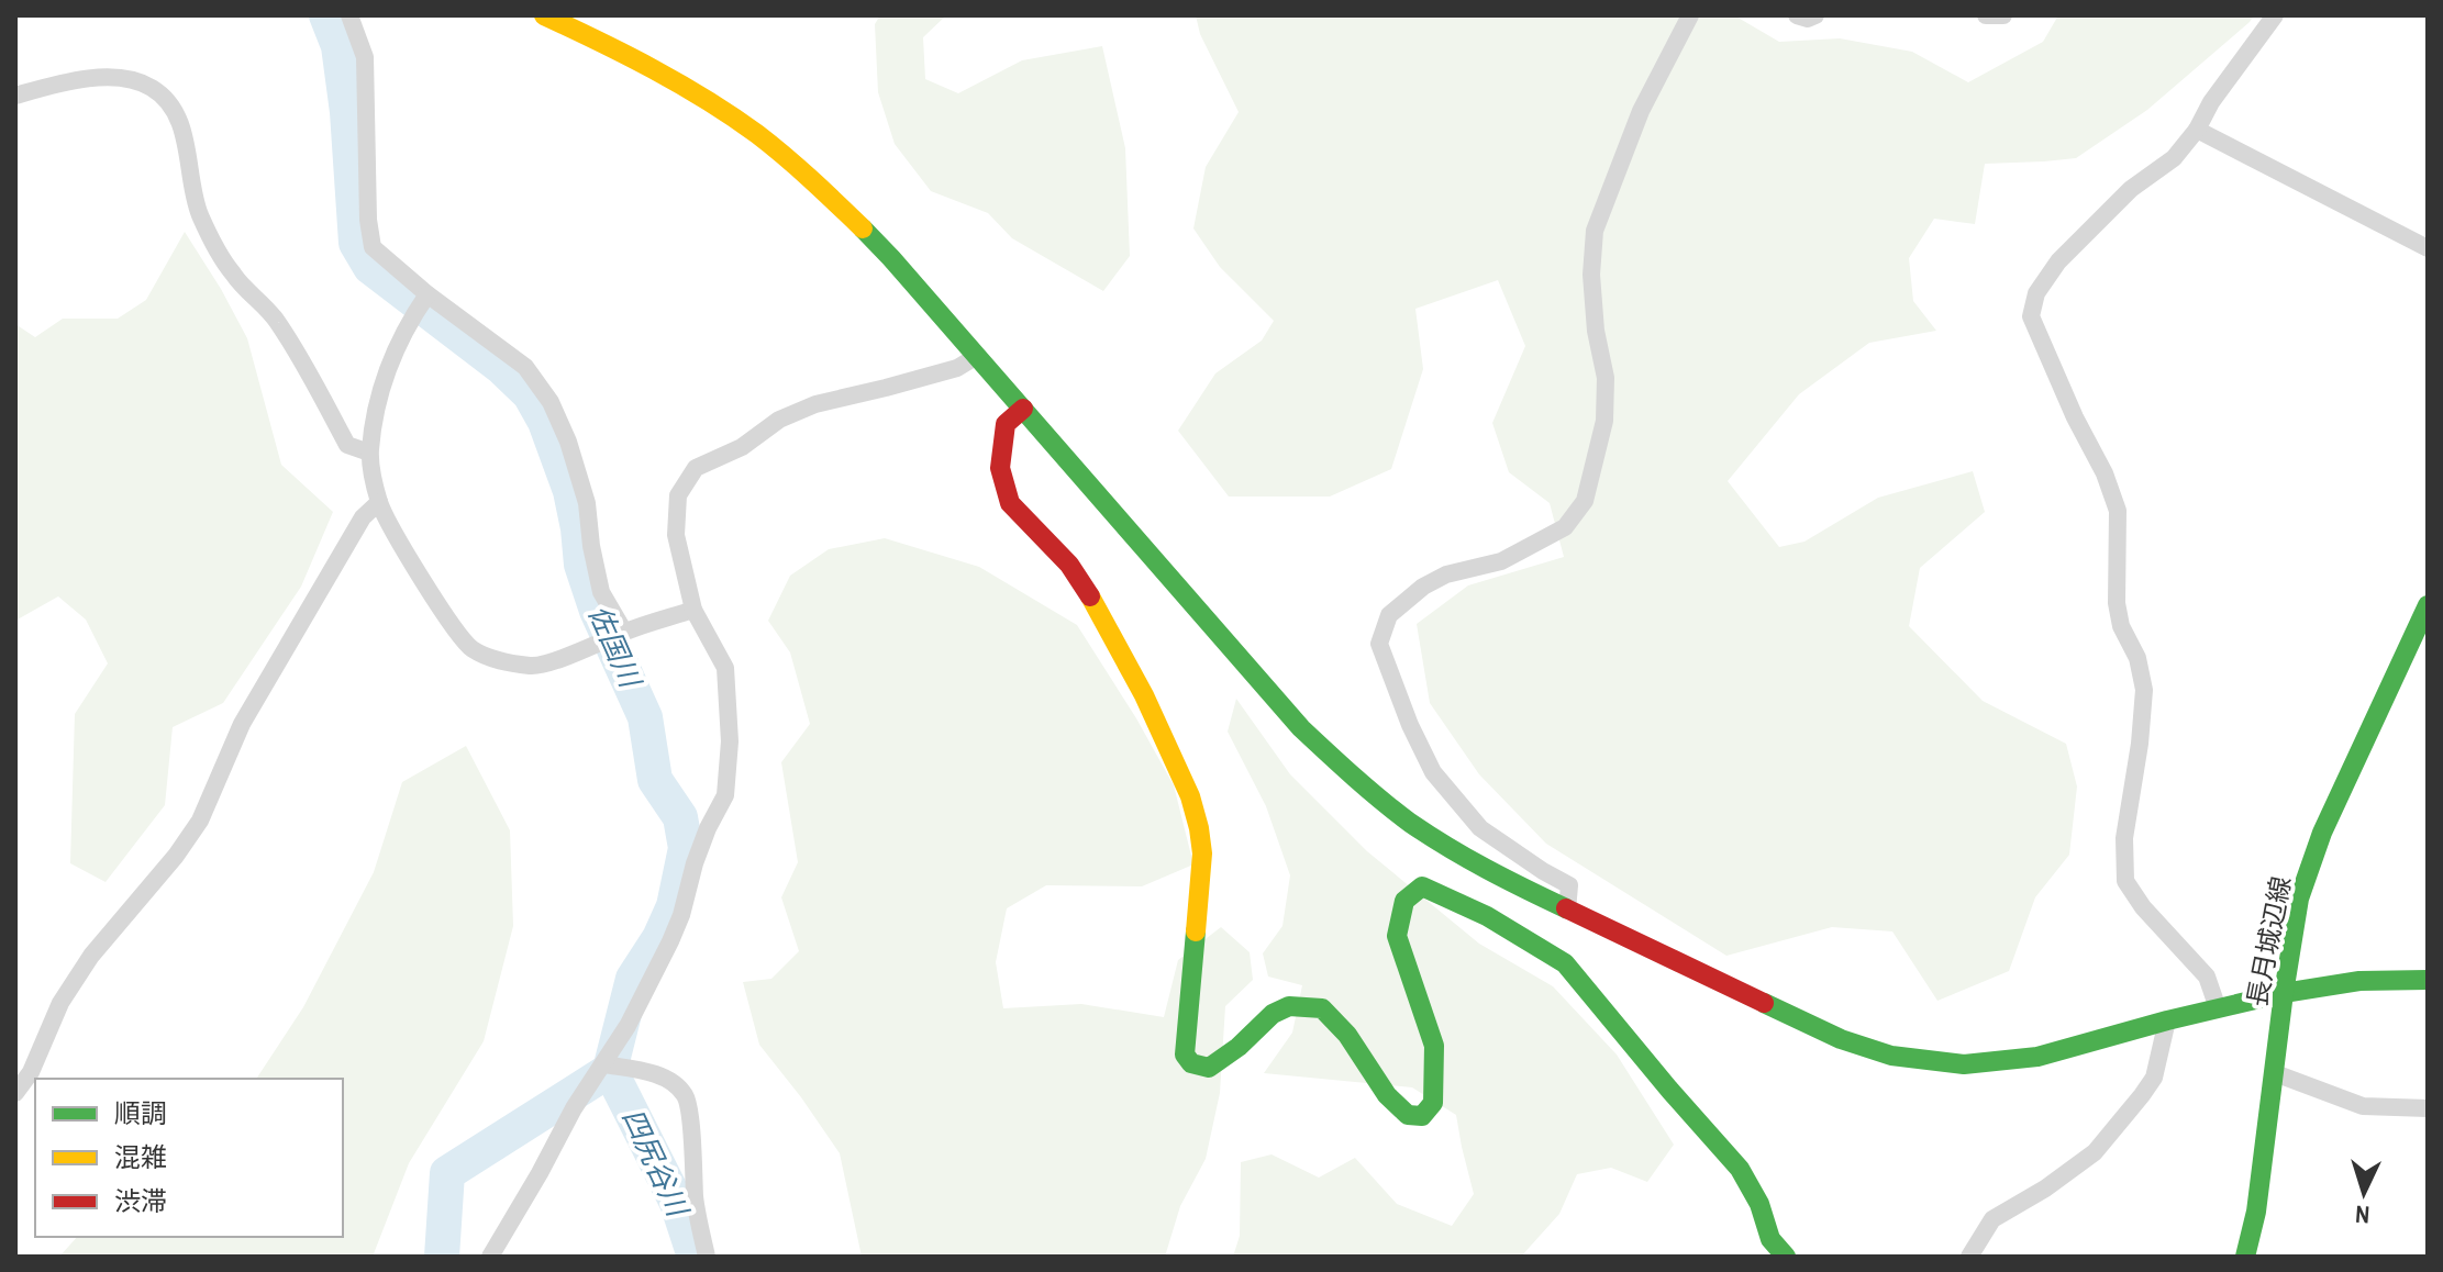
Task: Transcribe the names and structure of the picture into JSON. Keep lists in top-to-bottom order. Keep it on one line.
{"streets":{"street":["長月城辺線"]},"water":["佐国川","四尻谷川"],"legend":["順調","混雑","渋滞"],"north":"bottom"}
